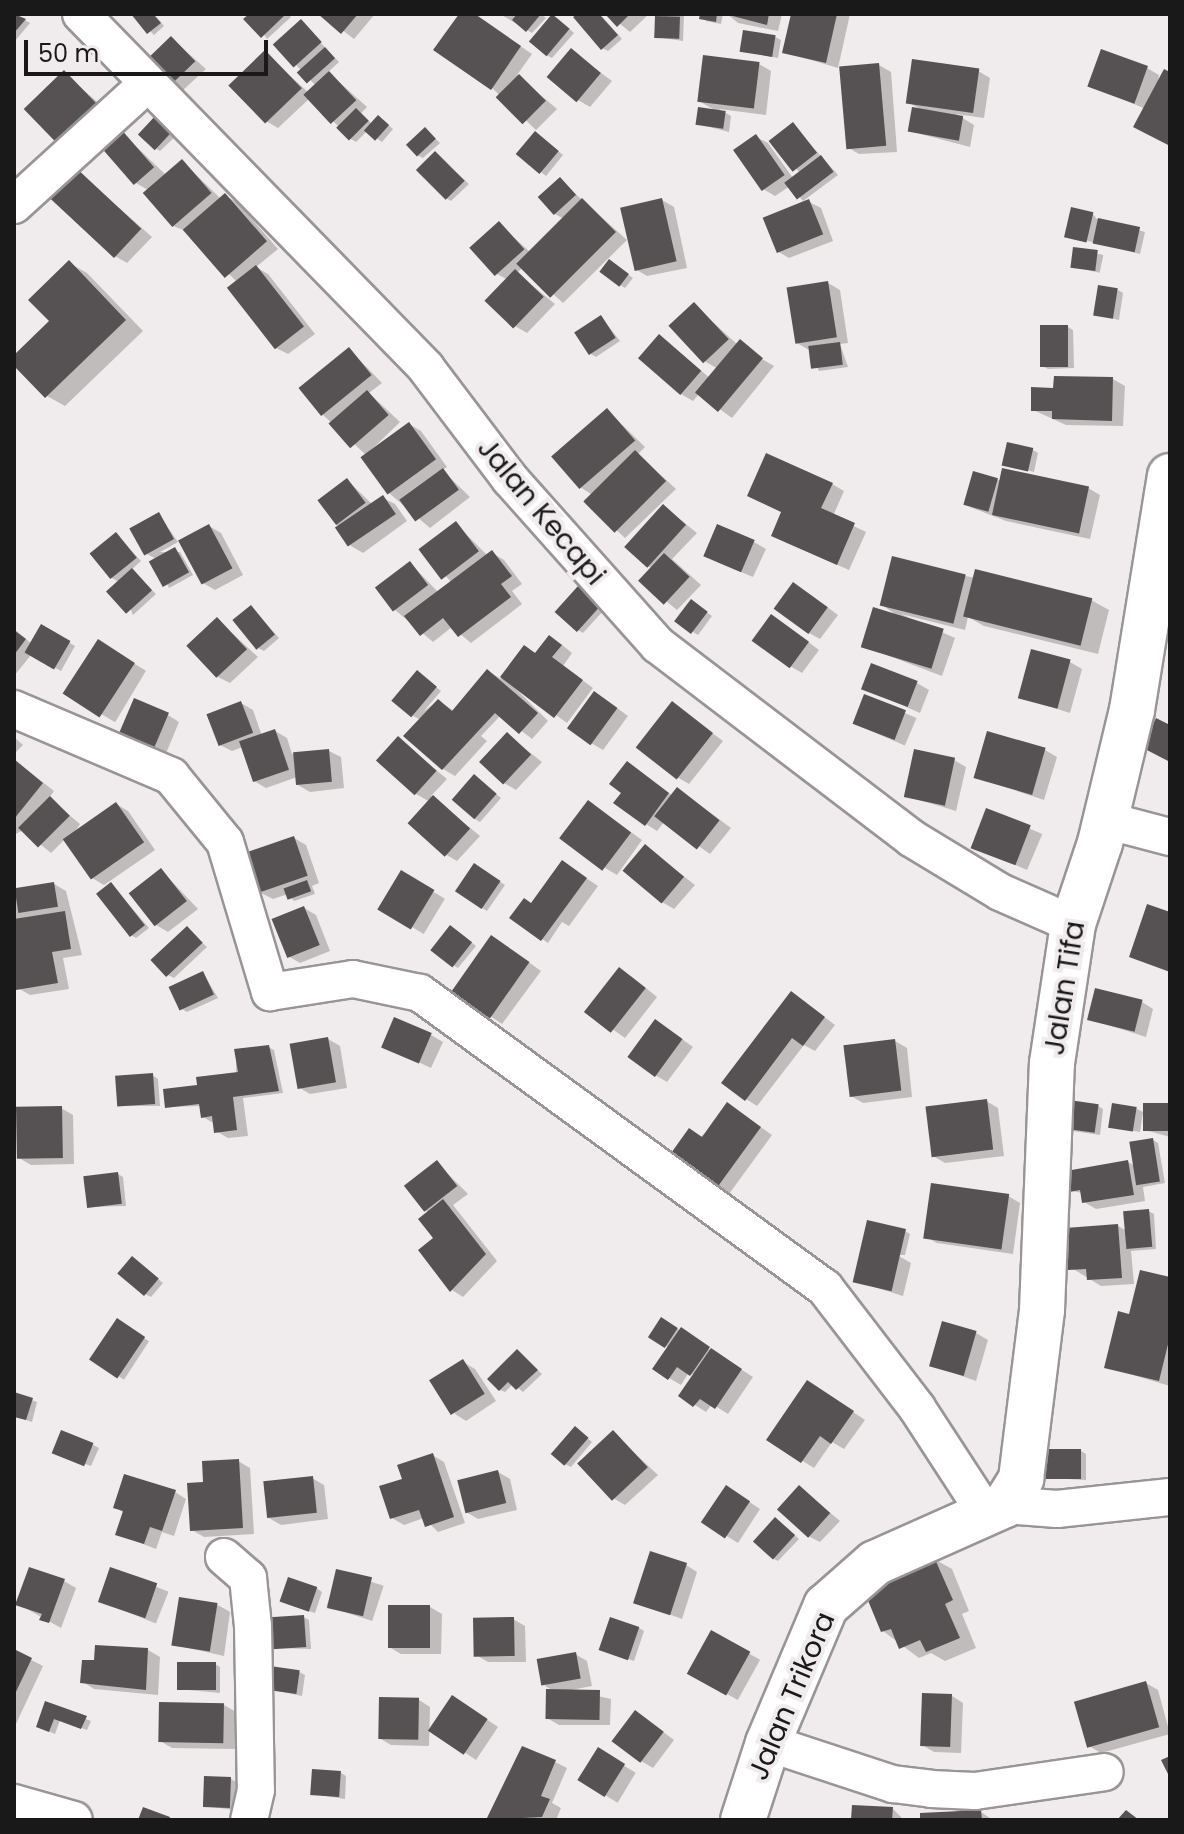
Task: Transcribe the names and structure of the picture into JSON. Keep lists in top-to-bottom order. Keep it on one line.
{"streets":{"street":["Jalan Kecapi","Jalan Tifa","Jalan Trikora"]},"crossings":[["Jalan Kecapi","Jalan Tifa"],["Jalan Tifa","Jalan Trikora"]],"scale_bar":"50 m"}
